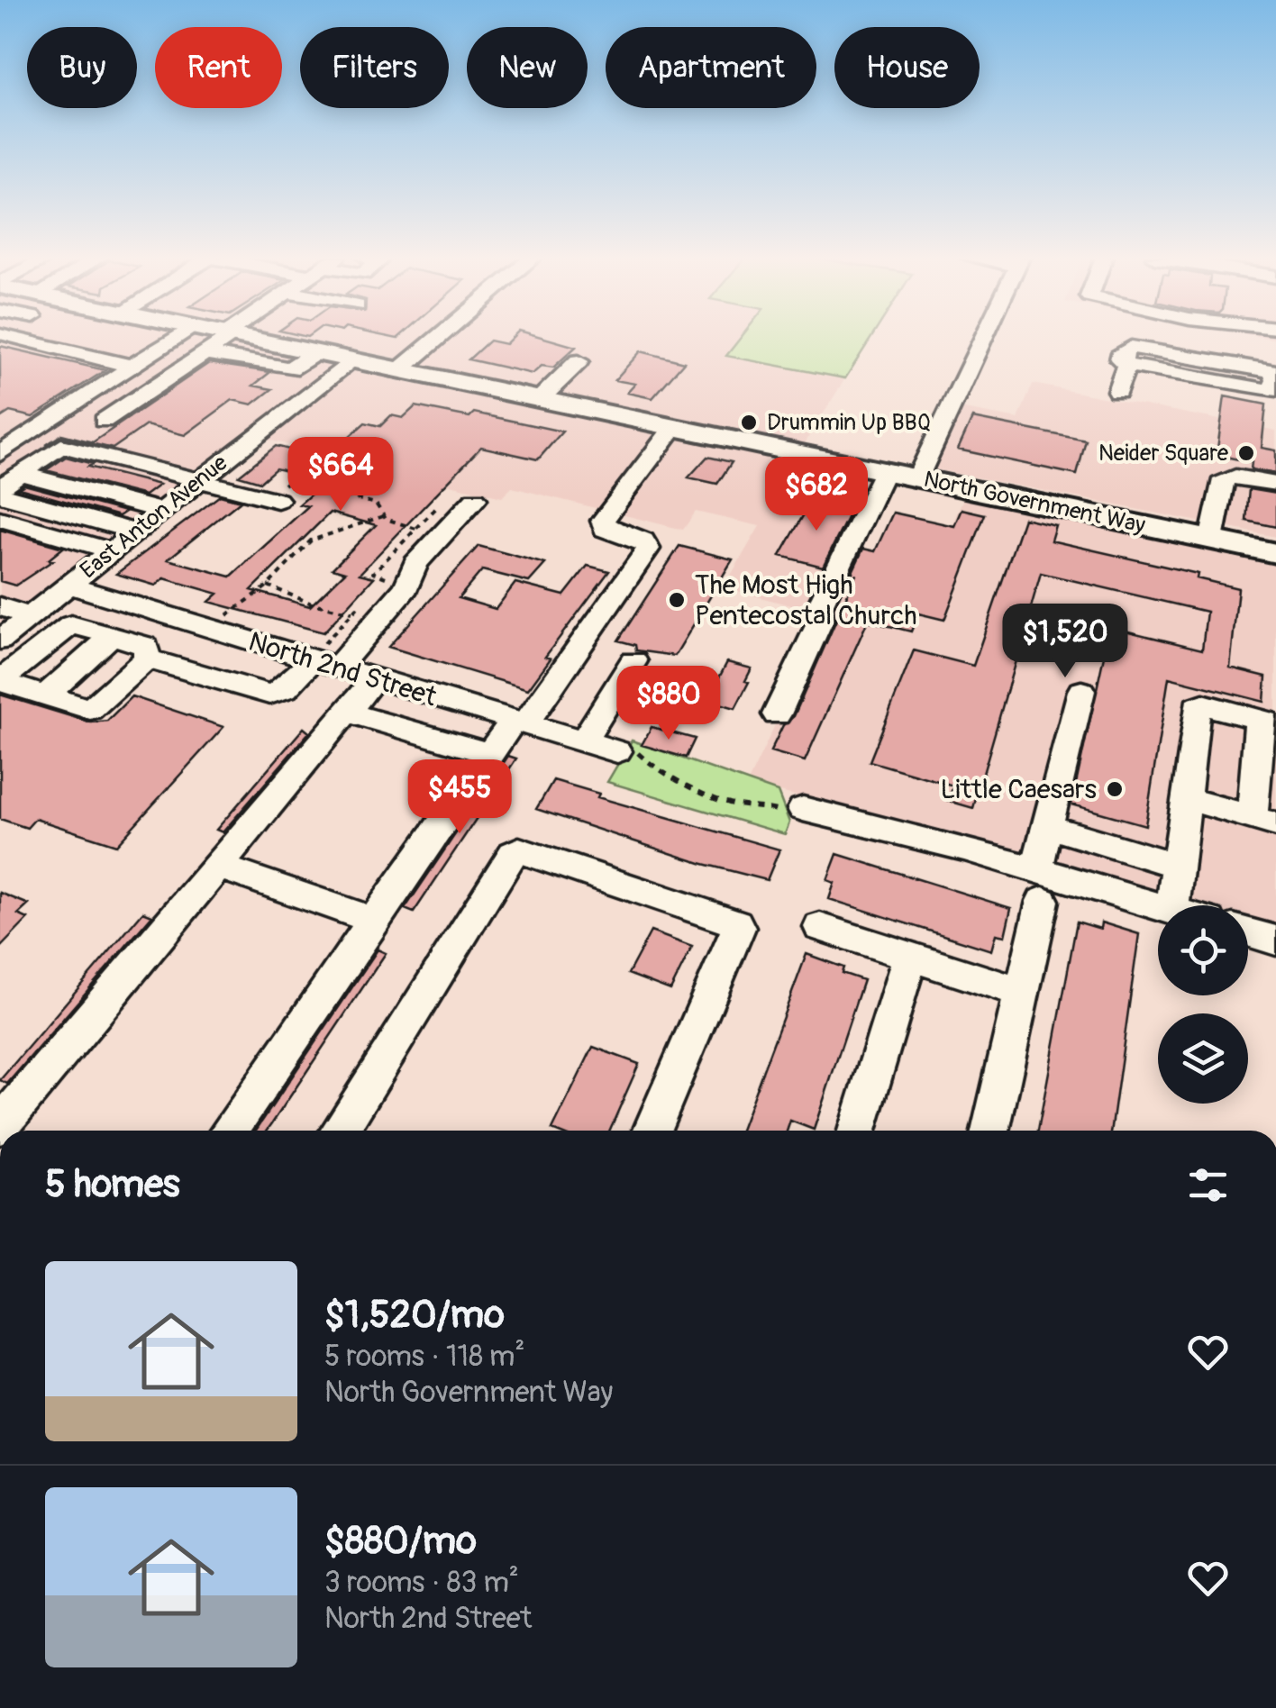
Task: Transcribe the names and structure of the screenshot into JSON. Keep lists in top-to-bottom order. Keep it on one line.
{"streets":{"main road":["North Government Way"],"street":["East Anton Avenue","North 2nd Street"]},"crossings":[["North Government Way","East Anton Avenue"],["East Anton Avenue","North 2nd Street"]],"places":["Drummin Up BBQ","Neider Square","The Most High Pentecostal Church","Little Caesars"],"page":{"chip":["Buy","Rent","Filters","New","Apartment","House"],"price":["$664","$682","$1,520","$880","$455"],"heading":"5 homes","list":[{"name":"$1,520/mo","note":"5 rooms · 118 m² · North Government Way"},{"name":"$880/mo","note":"3 rooms · 83 m² · North 2nd Street"}]}}
